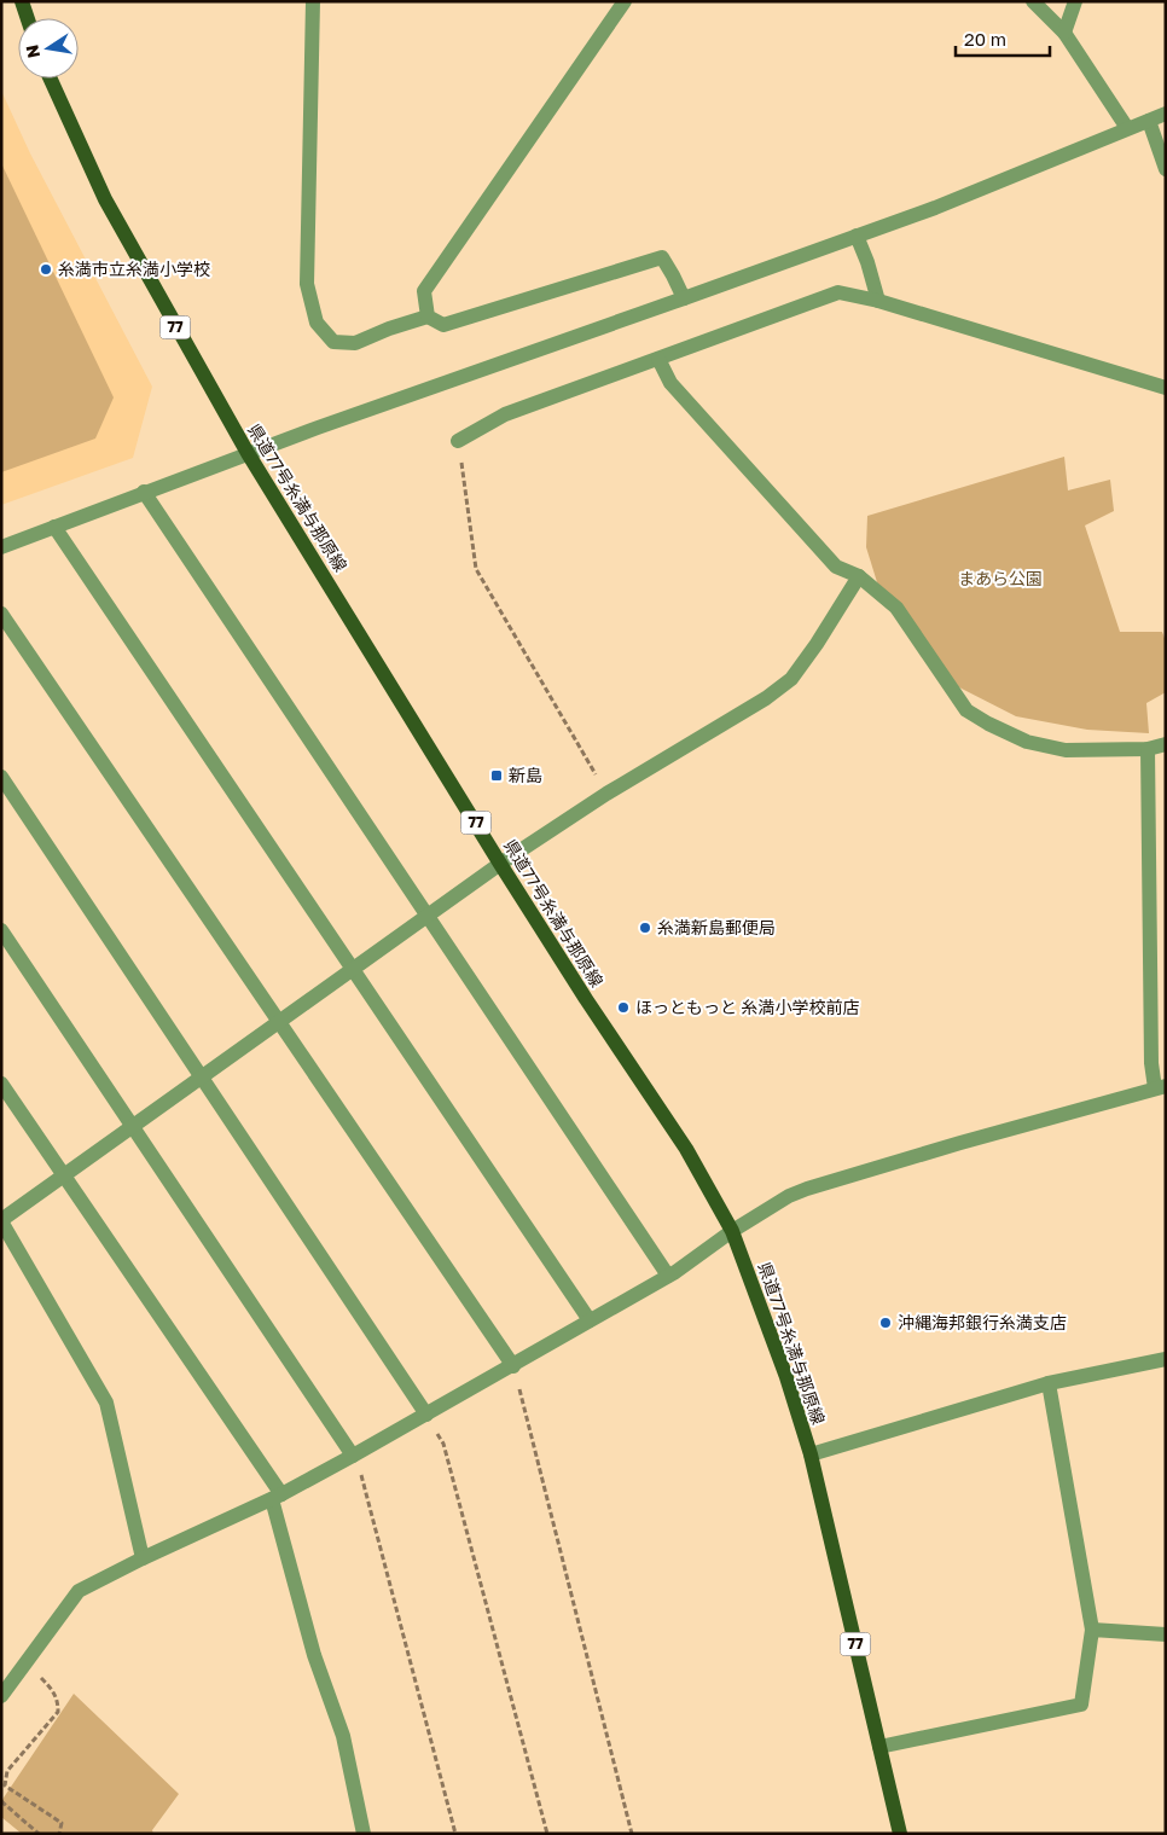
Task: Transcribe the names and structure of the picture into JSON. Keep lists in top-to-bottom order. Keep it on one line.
{"streets":{"main road":["77","県道77号糸満与那原線"]},"parks":["まあら公園"],"places":{"other":["糸満市立糸満小学校","糸満新島郵便局","ほっともっと 糸満小学校前店","沖縄海邦銀行糸満支店"],"transit":["新島"]},"scale_bar":"20 m","north":"left"}
